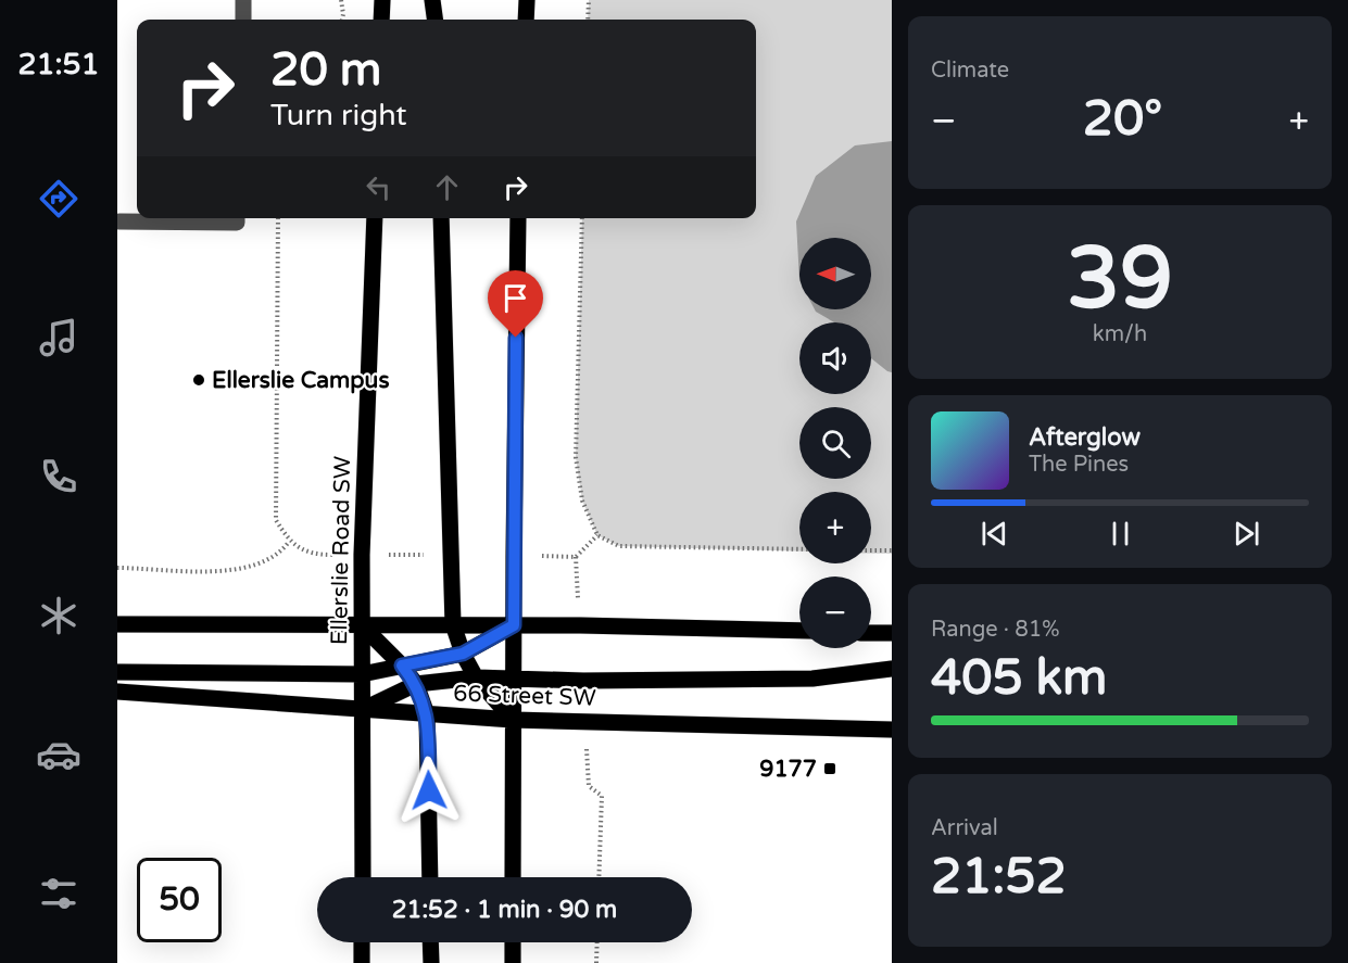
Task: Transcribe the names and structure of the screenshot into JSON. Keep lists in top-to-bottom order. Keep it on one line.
{"streets":{"main road":["Ellerslie Road SW","66 Street SW"]},"crossings":[["Ellerslie Road SW","66 Street SW"]],"places":{"other":["Ellerslie Campus"],"transit":["9177"]},"north":"left","page":{"tabs":"21:51","tile":["Climate",["39","km/h"],["Range · 81%","405 km"],["Arrival","21:52"]],"turn":["20 m","Turn right"],"heat":["−","20°","+"],"map_buttons":["+","−"],"song":["Afterglow","The Pines"],"limit":"50","trip":"21:52 · 1 min · 90 m"}}
